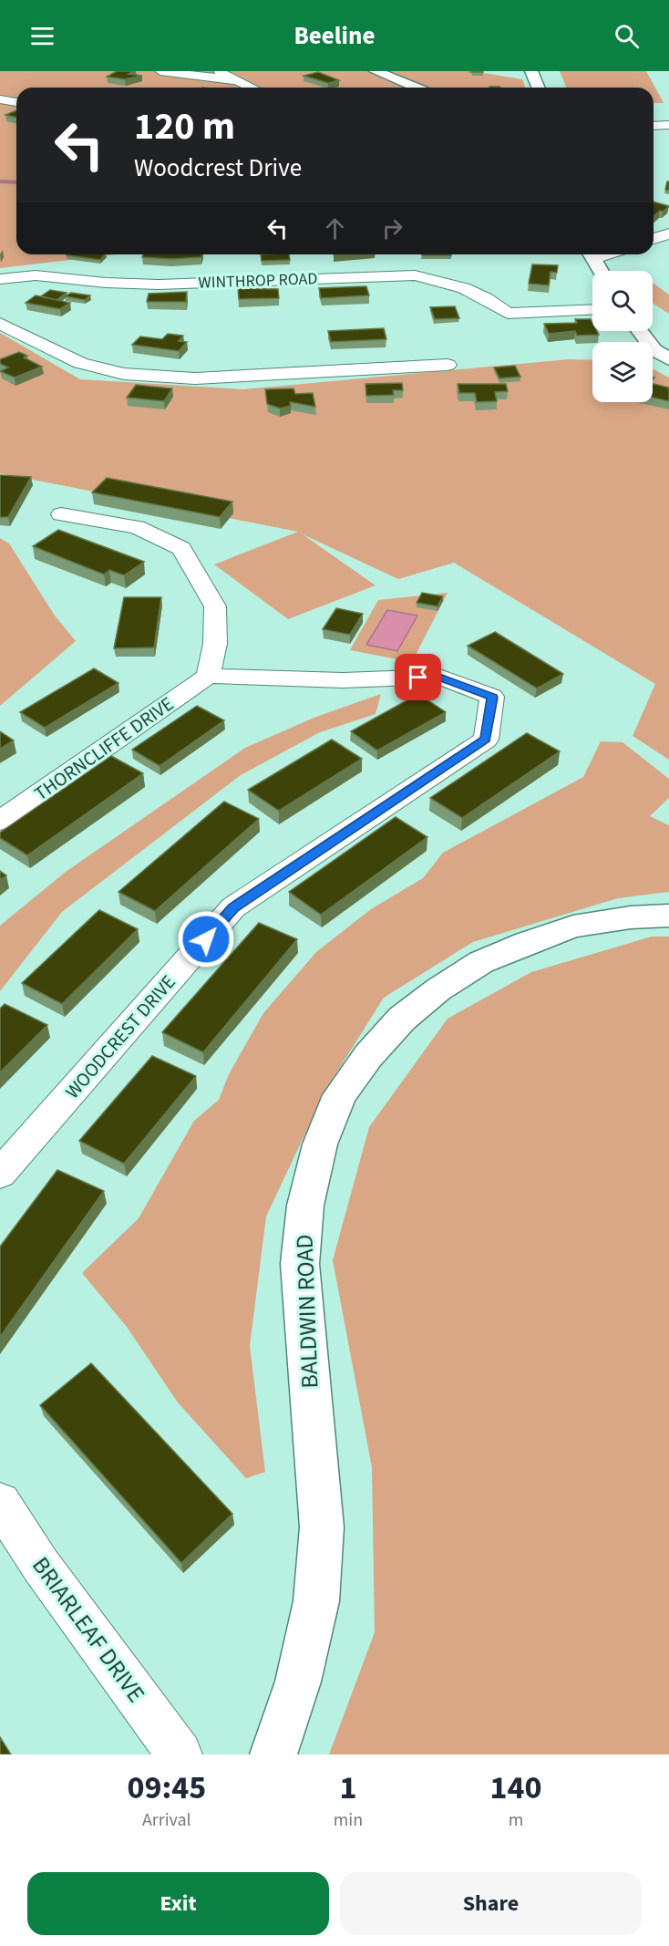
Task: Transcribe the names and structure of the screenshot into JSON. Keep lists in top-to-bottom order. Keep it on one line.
{"streets":{"street":["WINTHROP ROAD","THORNCLIFFE DRIVE","WOODCREST DRIVE","BALDWIN ROAD","BRIARLEAF DRIVE"]},"crossings":[["THORNCLIFFE DRIVE","WOODCREST DRIVE"]],"page":{"header":"Beeline","turn":["120 m","Woodcrest Drive"],"eta":["09:45","Arrival","1","min","140","m"],"buttons":["Exit","Share"]}}
